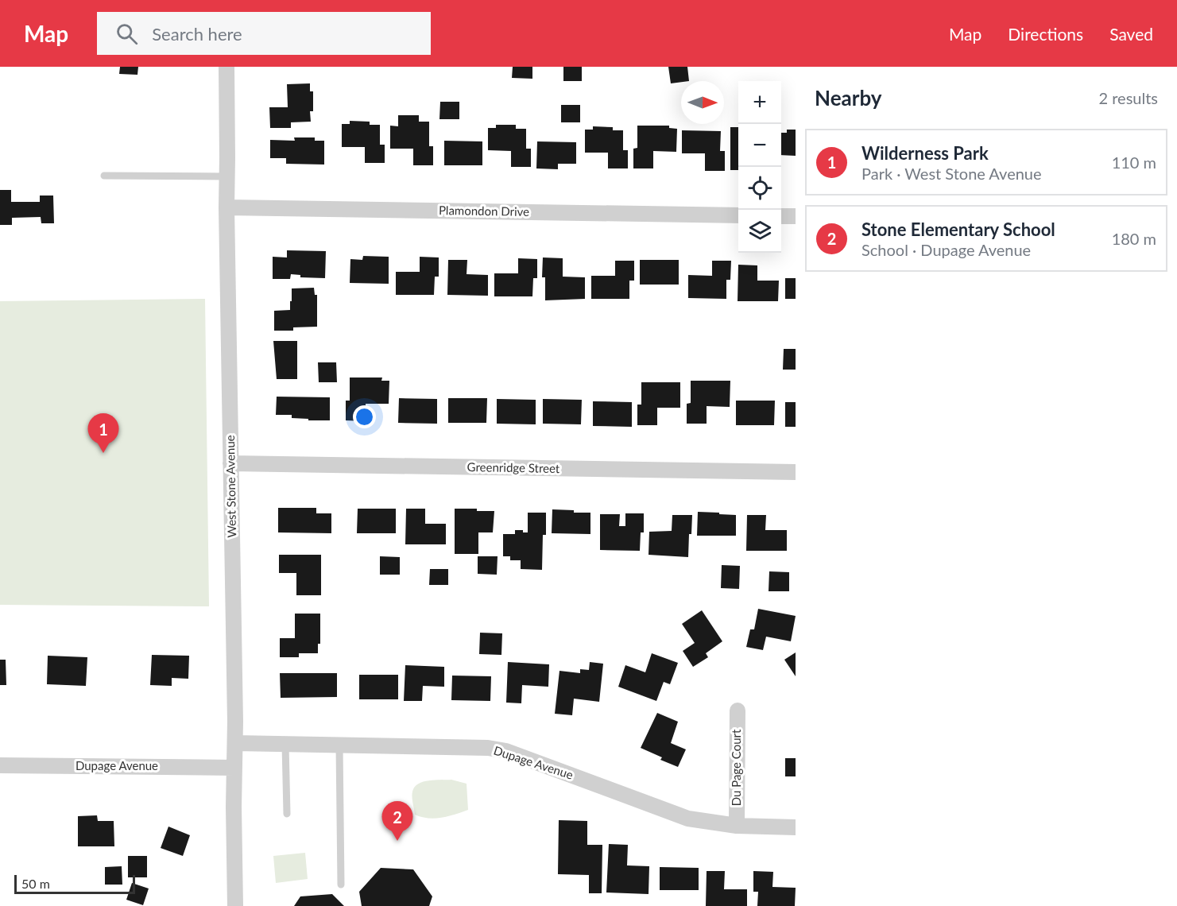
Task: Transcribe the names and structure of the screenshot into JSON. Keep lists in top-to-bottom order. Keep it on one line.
{"streets":{"street":["Plamondon Drive","Greenridge Street","West Stone Avenue","Dupage Avenue","Du Page Court"]},"crossings":[["Plamondon Drive","West Stone Avenue"],["Greenridge Street","West Stone Avenue"],["West Stone Avenue","Dupage Avenue"],["Dupage Avenue","Du Page Court"]],"scale_bar":"50 m","north":"right","page":{"header":"Map","search":"Search here","nav":["Map","Directions","Saved"],"heading":["Nearby","2 results"],"map_buttons":["+","−"],"list":[{"mark":"1","name":"Wilderness Park","note":"Park · West Stone Avenue","value":"110 m"},{"mark":"2","name":"Stone Elementary School","note":"School · Dupage Avenue","value":"180 m"}],"pins":["1","2"],"scale":"50 m"}}
